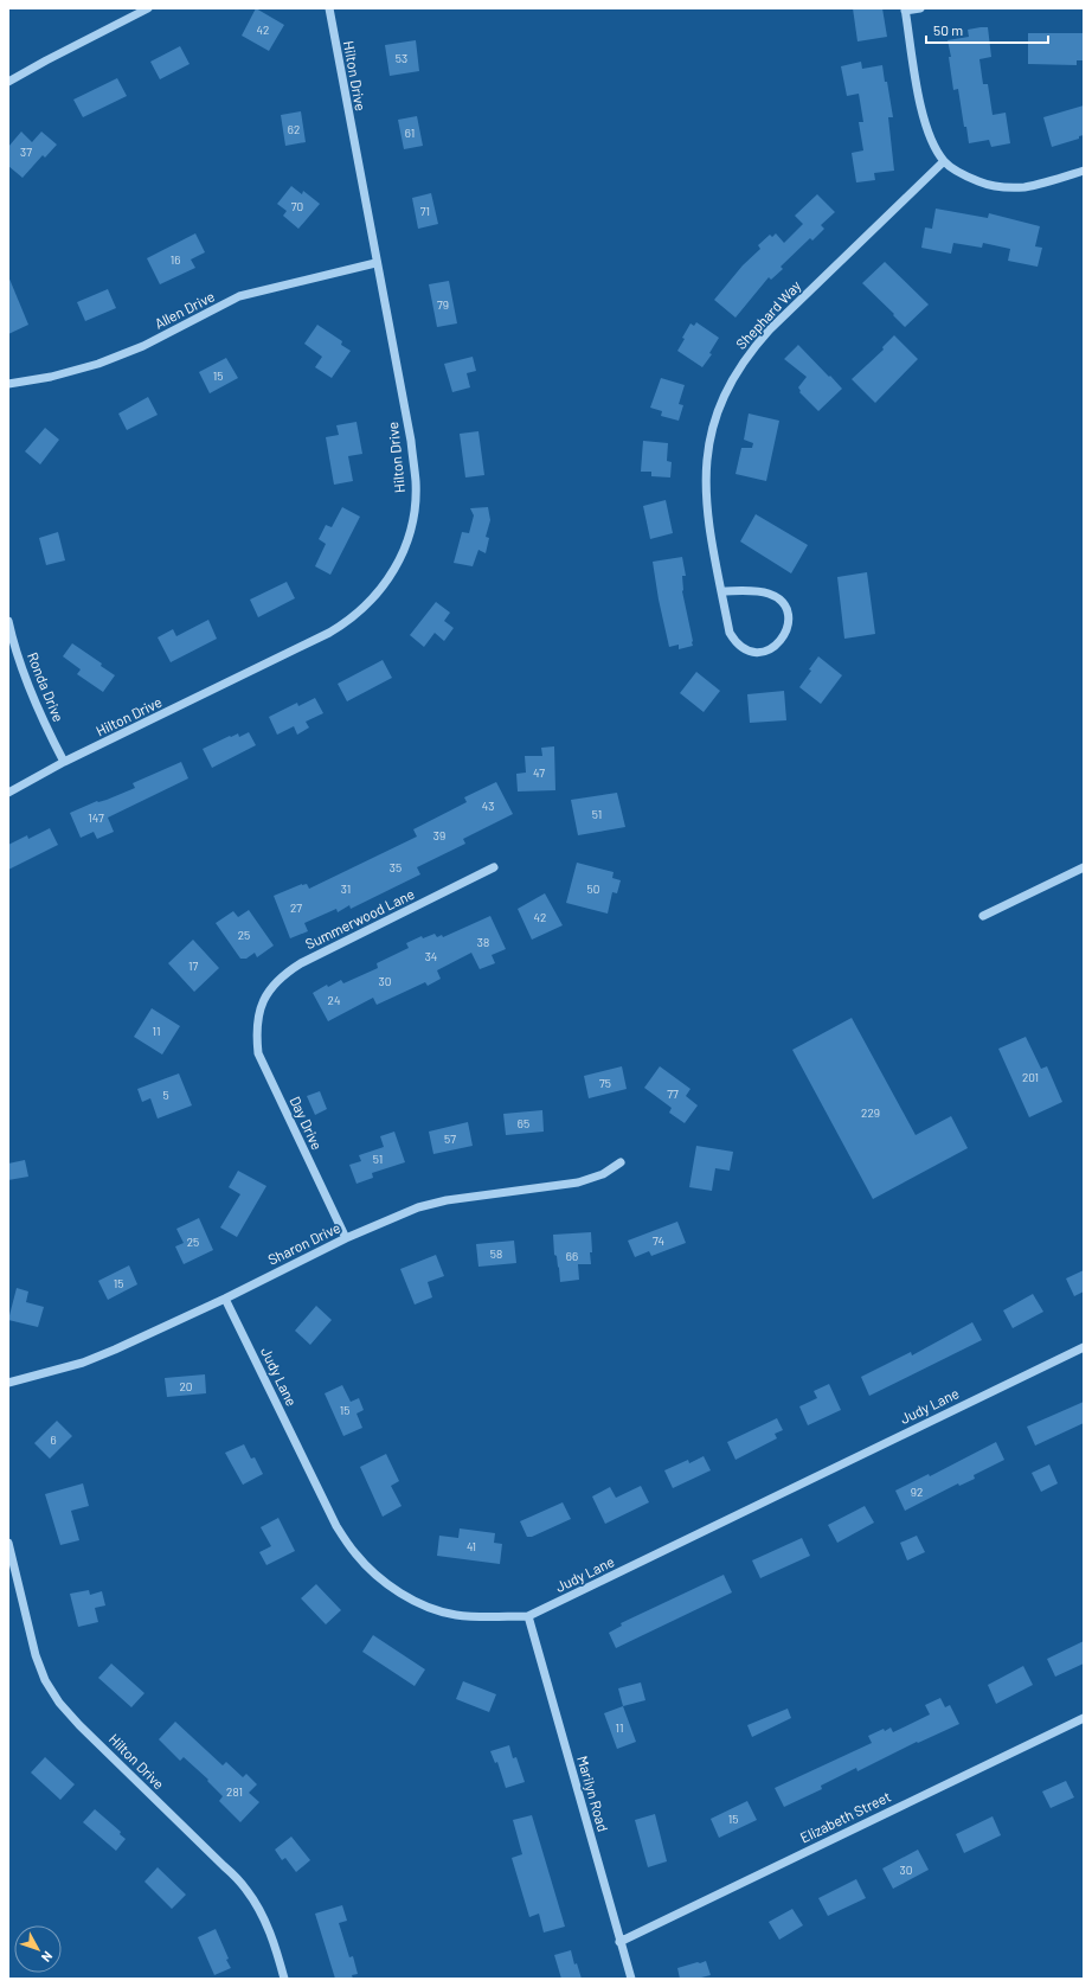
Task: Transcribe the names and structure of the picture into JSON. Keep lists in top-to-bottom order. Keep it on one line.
{"streets":{"street":["Hilton Drive","Allen Drive","Shephard Way","Ronda Drive","Summerwood Lane","Day Drive","Sharon Drive","Judy Lane","Marilyn Road","Elizabeth Street"]},"crossings":[["Hilton Drive","Allen Drive"],["Hilton Drive","Ronda Drive"],["Summerwood Lane","Day Drive"],["Day Drive","Sharon Drive"],["Sharon Drive","Judy Lane"],["Judy Lane","Marilyn Road"],["Marilyn Road","Elizabeth Street"]],"house_numbers":["42","53","62","61","37","70","71","16","79","15","47","43","51","147","39","35","31","50","27","42","25","38","34","17","30","24","11","201","75","77","5","229","65","57","51","74","25","58","66","15","20","15","6","92","41","11","281","15","30"],"scale_bar":"50 m","north":"bottom right"}
